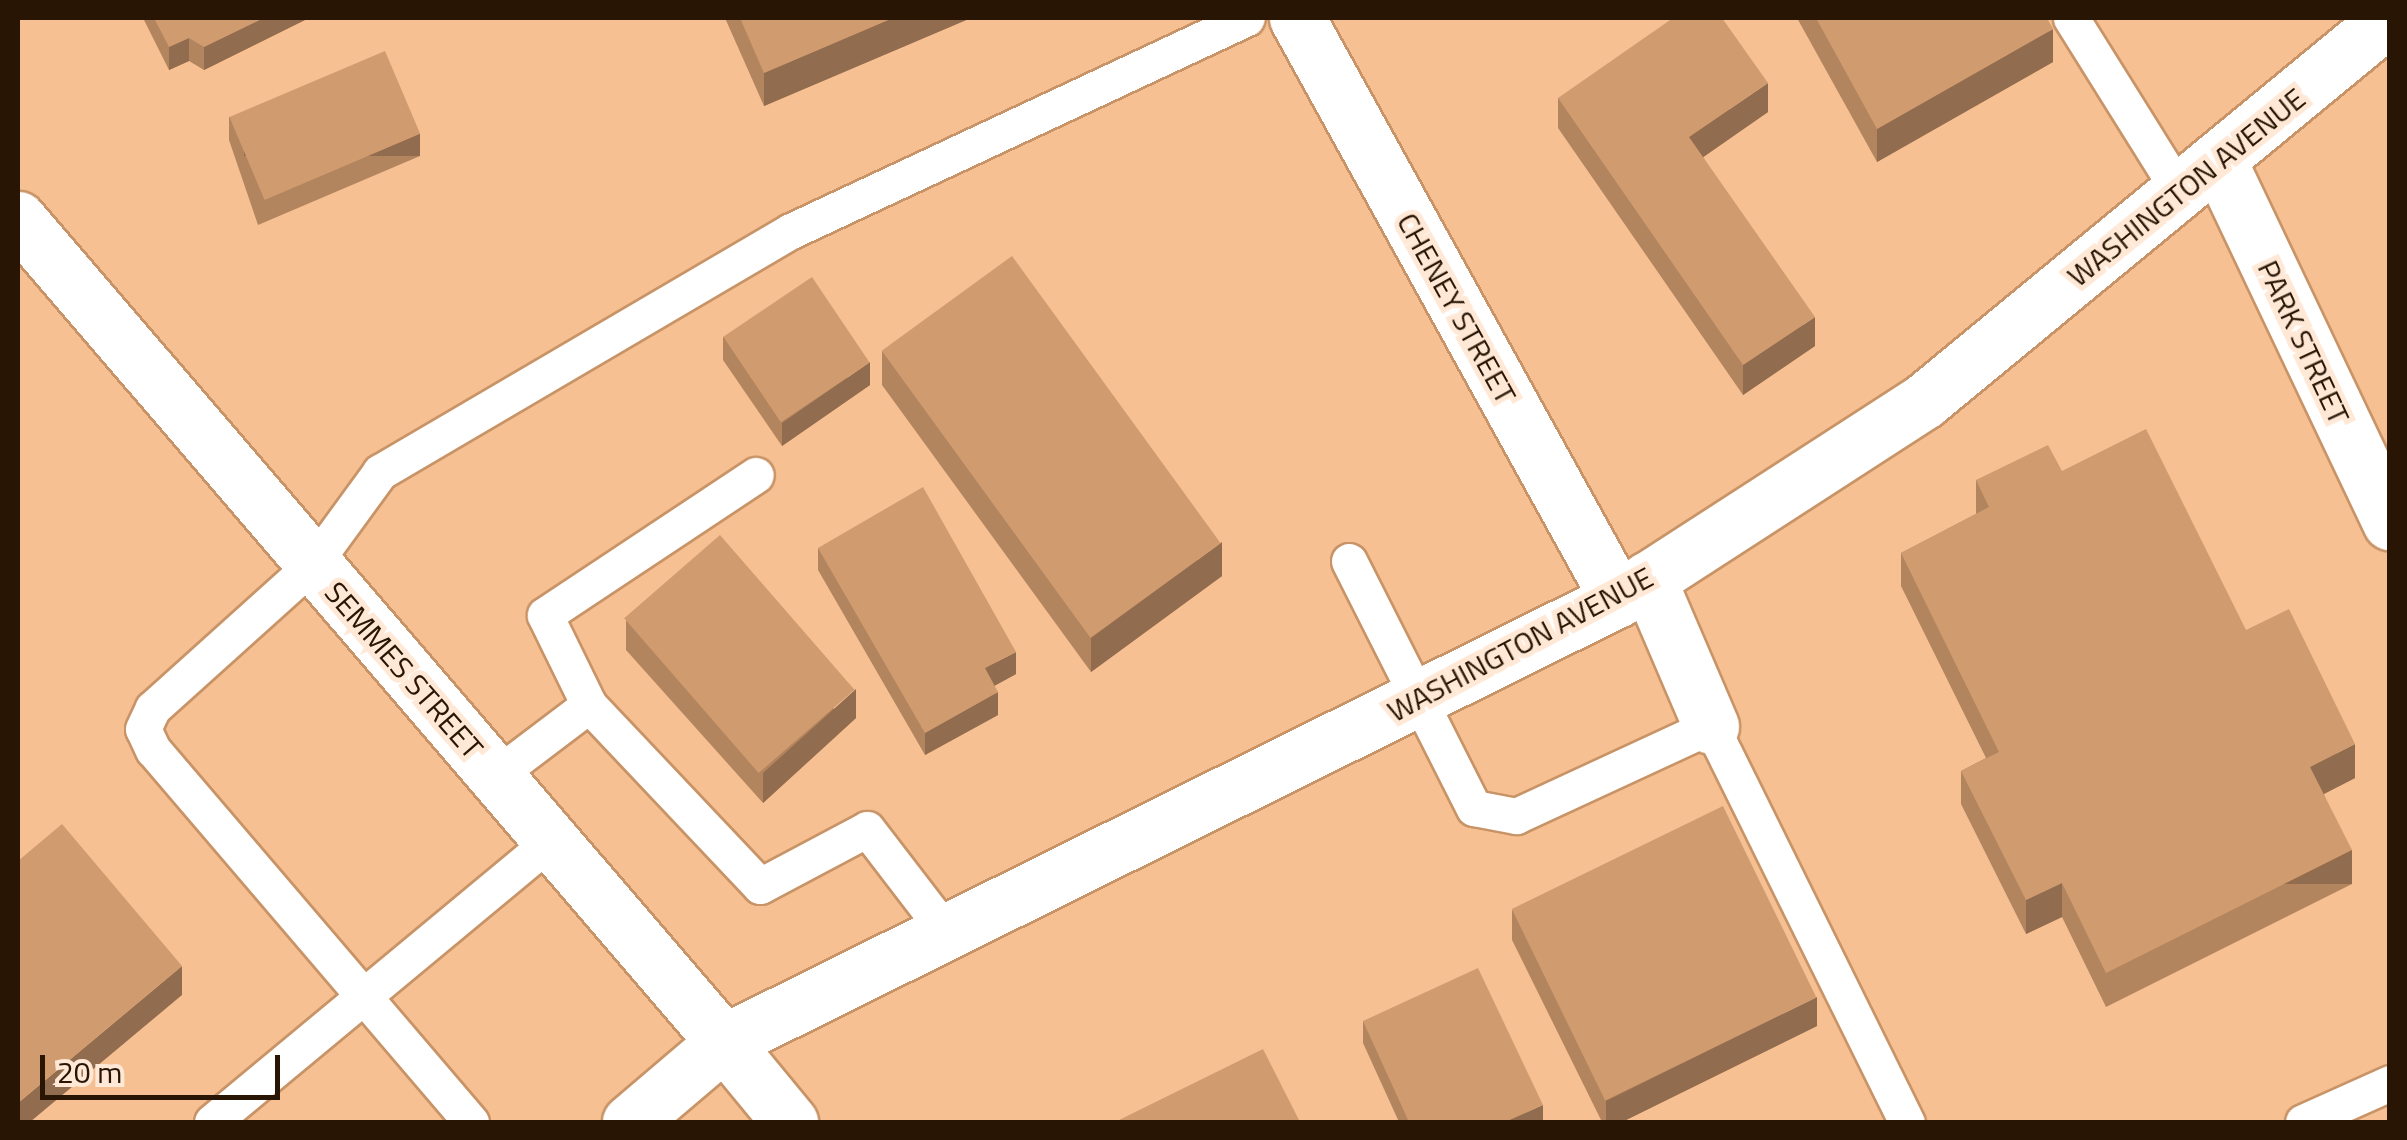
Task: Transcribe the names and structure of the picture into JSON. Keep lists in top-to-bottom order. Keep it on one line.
{"streets":{"street":["WASHINGTON AVENUE","CHENEY STREET","PARK STREET","SEMMES STREET"]},"crossings":[["WASHINGTON AVENUE","CHENEY STREET"],["WASHINGTON AVENUE","PARK STREET"],["WASHINGTON AVENUE","SEMMES STREET"]],"scale_bar":"20 m"}
